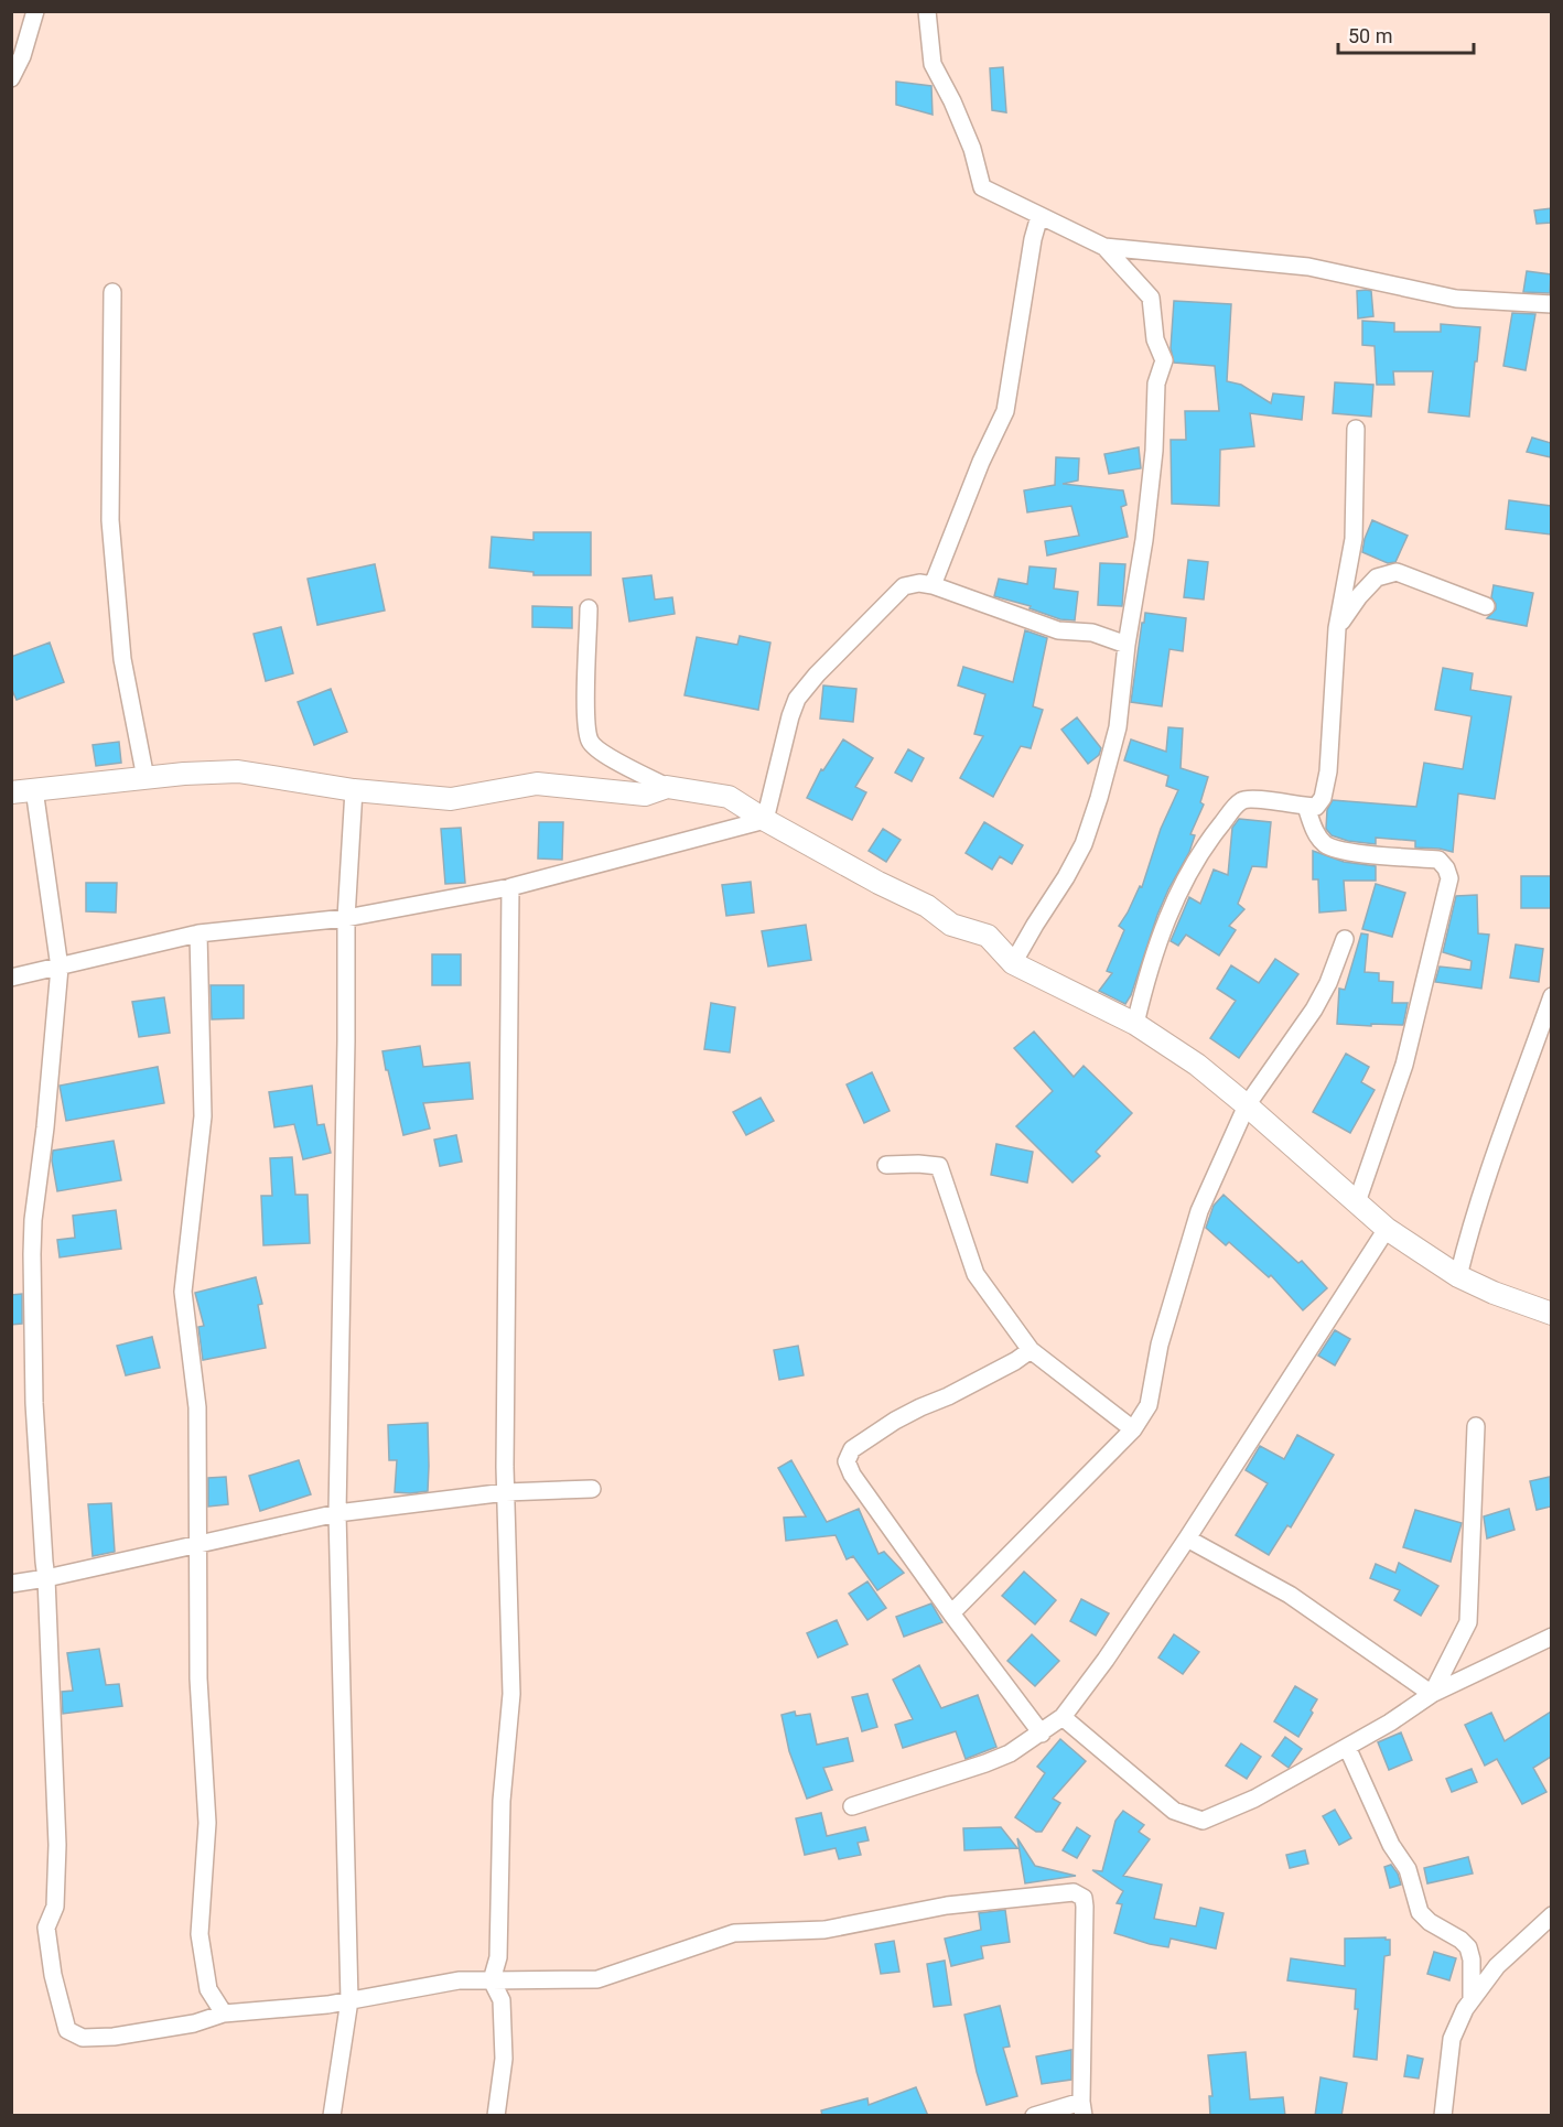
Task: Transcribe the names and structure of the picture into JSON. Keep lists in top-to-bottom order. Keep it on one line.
{"scale_bar":"50 m"}
